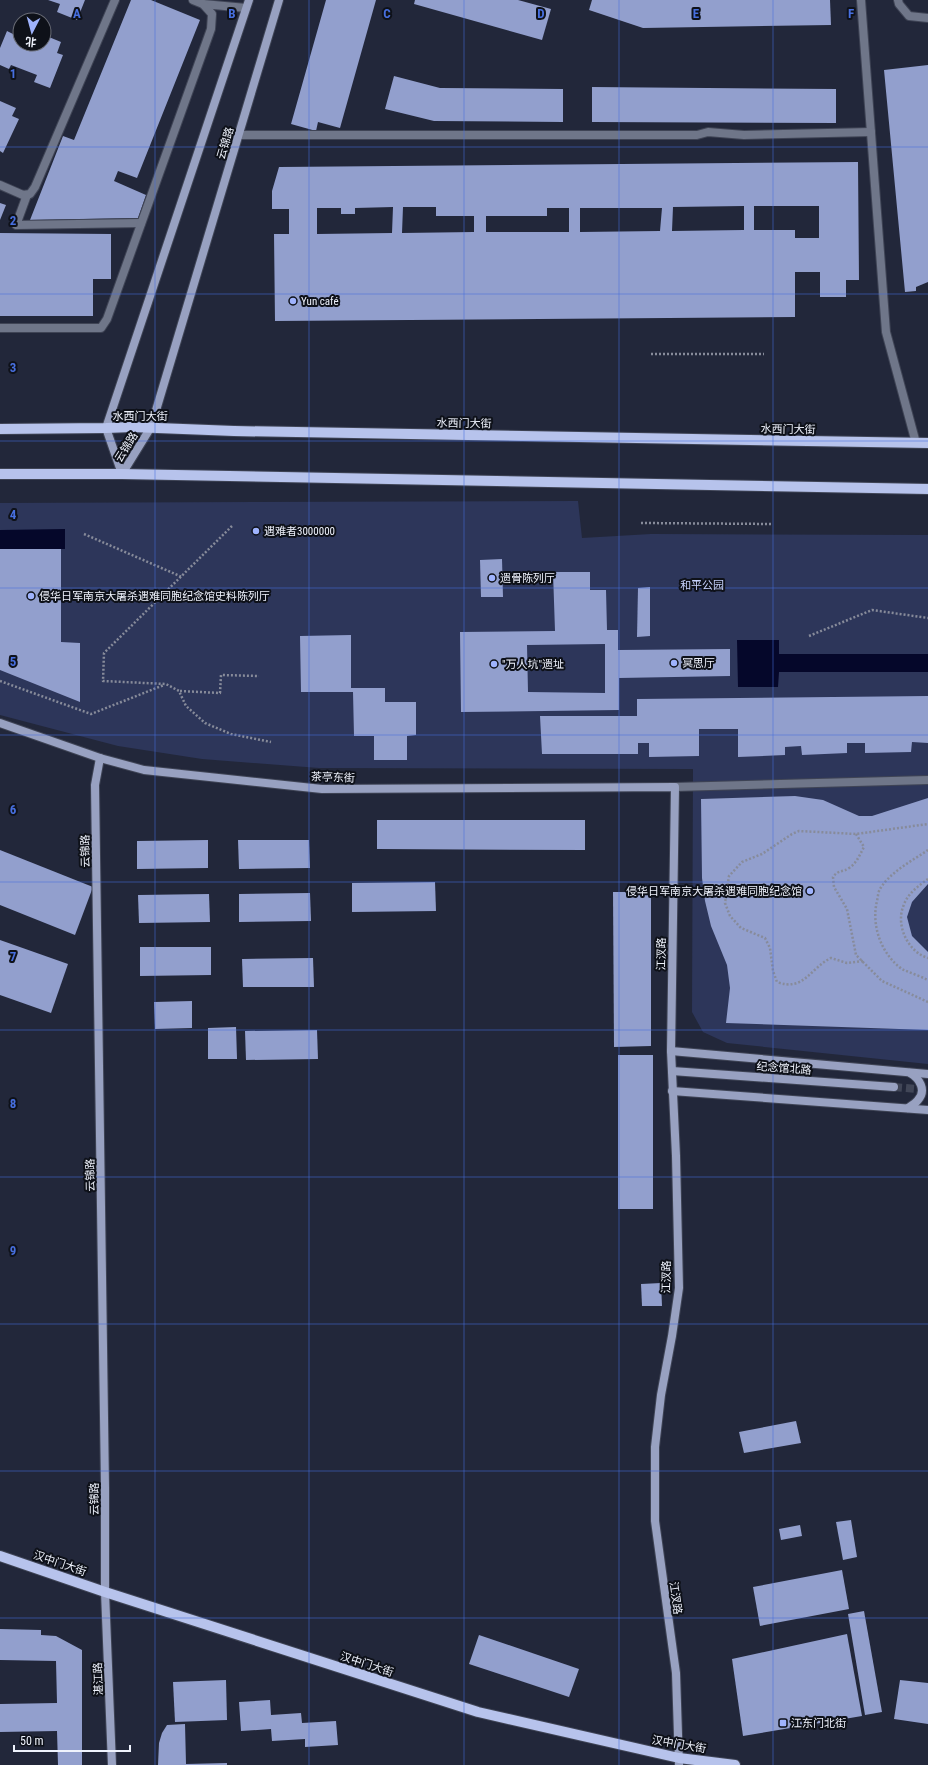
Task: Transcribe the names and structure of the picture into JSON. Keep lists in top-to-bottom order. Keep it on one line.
{"streets":{"main road":["水西门大街","汉中门大街"],"street":["云锦路","茶亭东街","江汊路","纪念馆北路","湛江路"]},"crossings":[["云锦路","水西门大街"],["云锦路","茶亭东街"],["云锦路","汉中门大街"],["云锦路","湛江路"],["茶亭东街","江汊路"],["江汊路","纪念馆北路"],["江汊路","汉中门大街"],["汉中门大街","湛江路"]],"parks":["和平公园"],"places":{"other":["Yun café","遇难者3000000","遗骨陈列厅","侵华日军南京大屠杀遇难同胞纪念馆史料陈列厅","冥思厅","\"万人坑\"遗址","侵华日军南京大屠杀遇难同胞纪念馆"],"transit":["江东门北街"]},"scale_bar":"50 m","north":"bottom","grid":{"columns":["A","B","C","D","E","F"],"rows":["1","2","3","4","5","6","7","8","9"]}}
